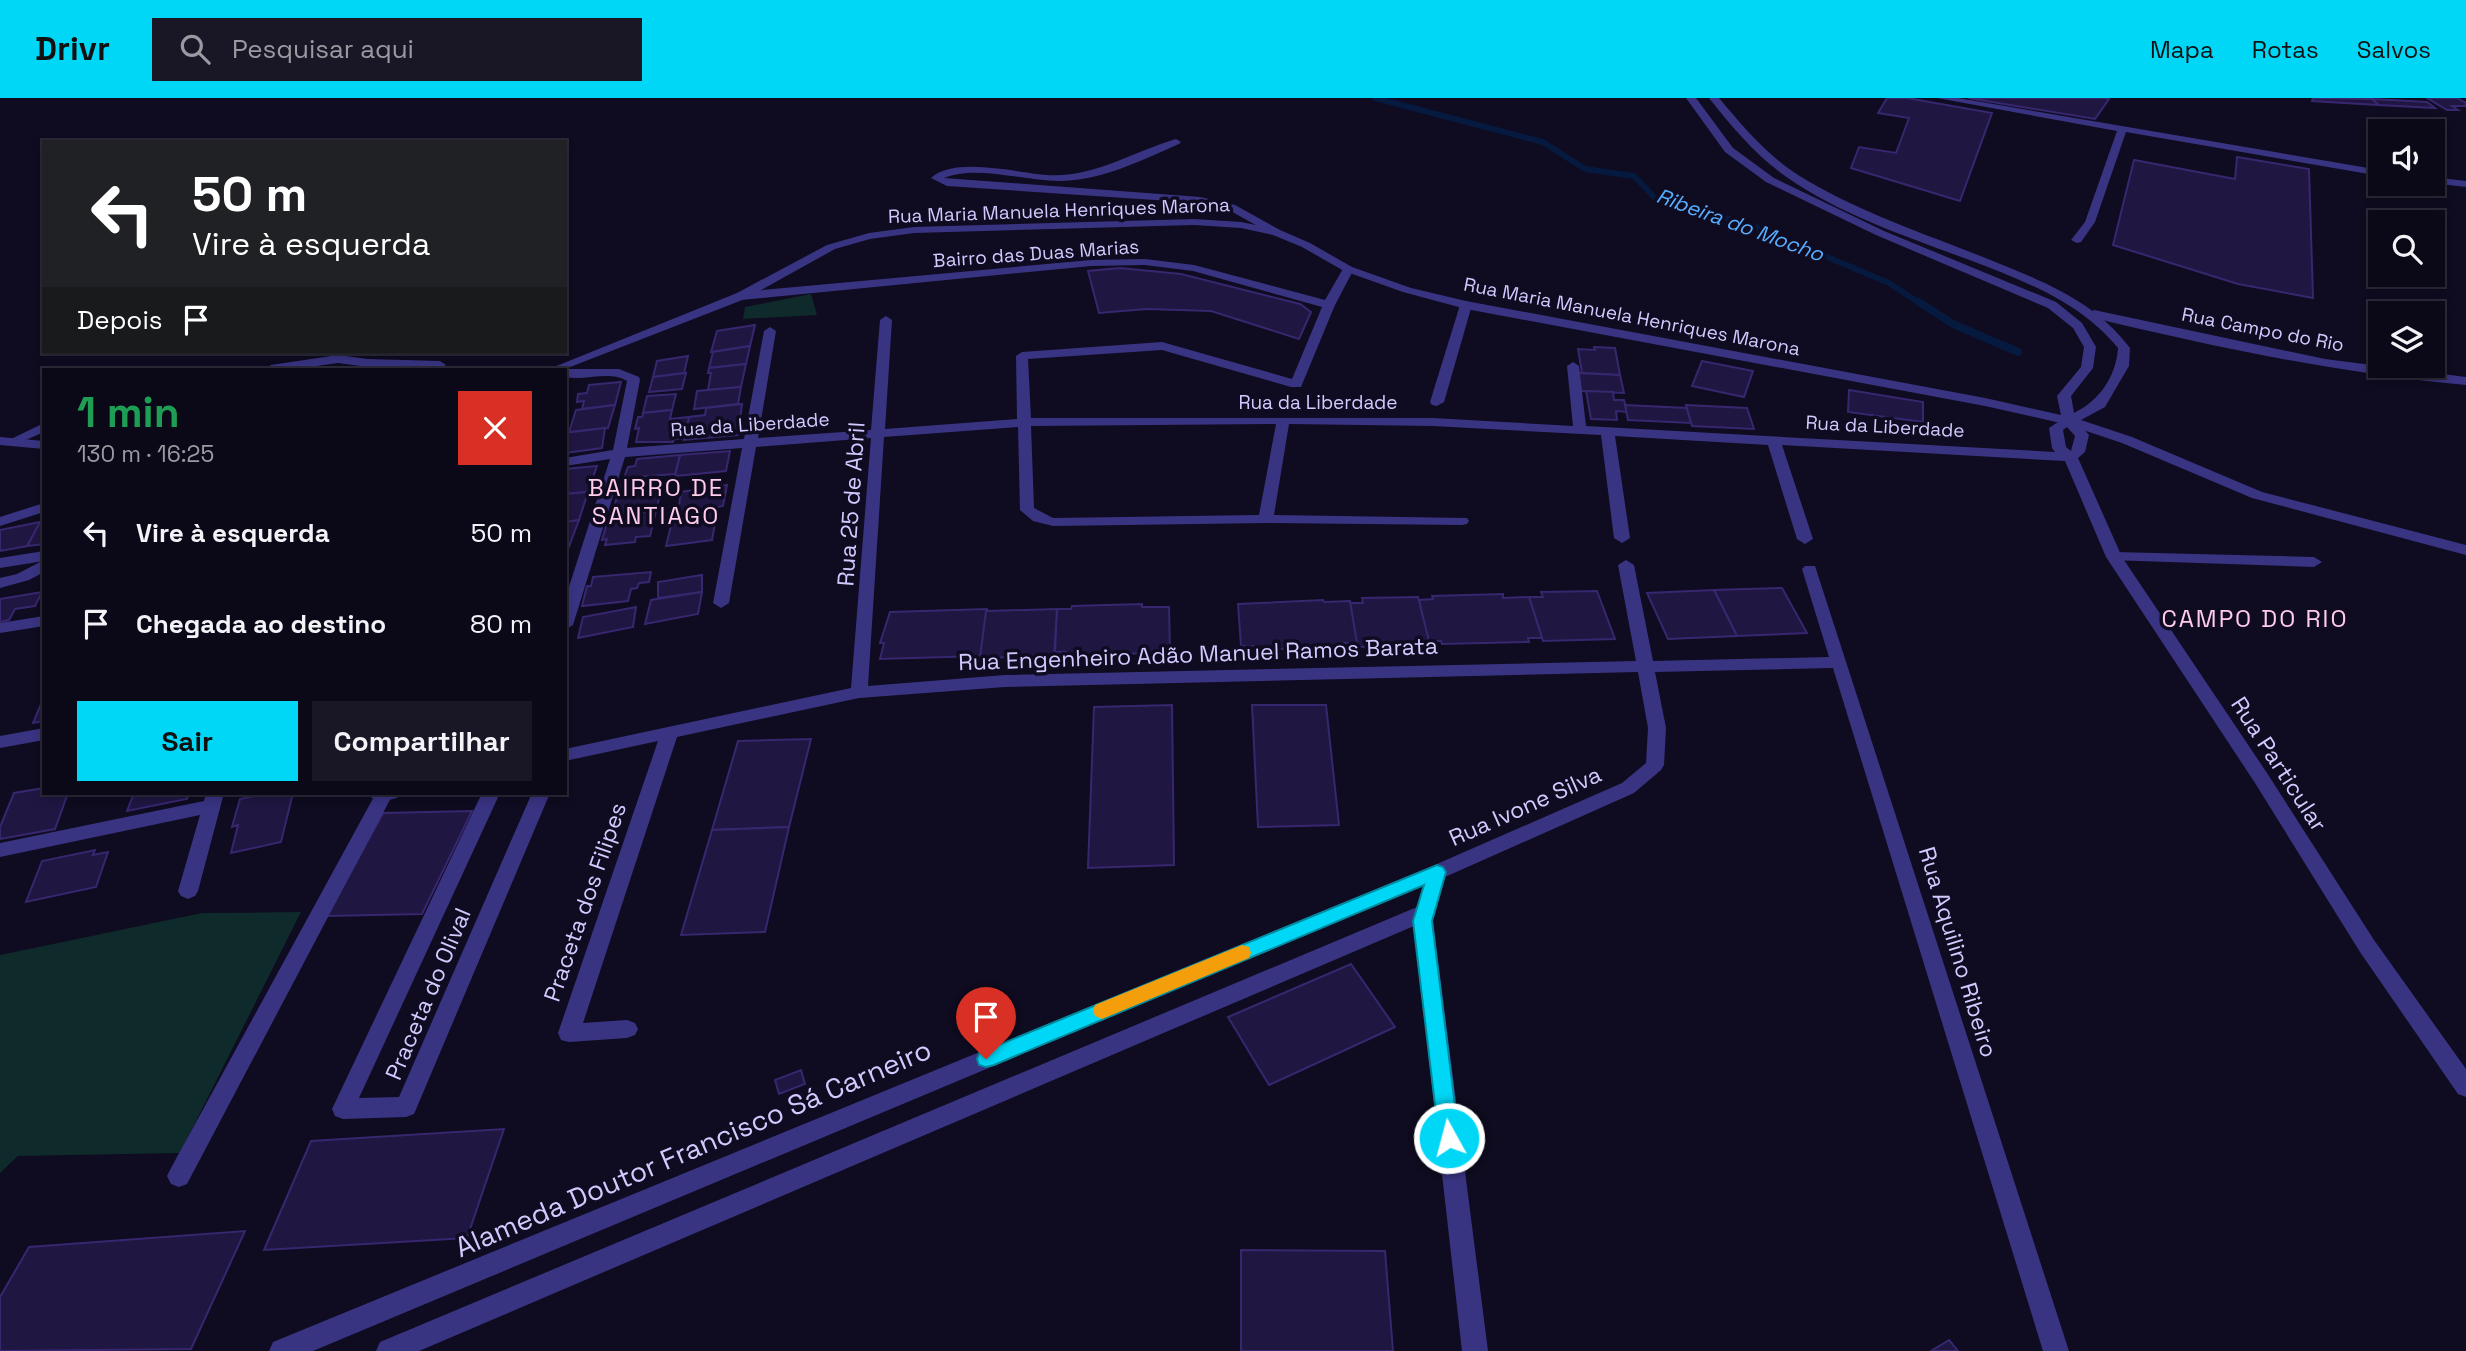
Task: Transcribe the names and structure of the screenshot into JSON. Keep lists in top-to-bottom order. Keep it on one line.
{"streets":{"street":["Rua Maria Manuela Henriques Marona","Bairro das Duas Marias","Rua Campo do Rio","Rua da Liberdade","Rua 25 de Abril","Rua Engenheiro Adão Manuel Ramos Barata","Rua Particular","Rua Ivone Silva","Praceta dos Filipes","Rua Aquilino Ribeiro","Praceta do Olival","Alameda Doutor Francisco Sá Carneiro"]},"crossings":[["Rua Maria Manuela Henriques Marona","Bairro das Duas Marias"],["Rua da Liberdade","Rua 25 de Abril"],["Rua da Liberdade","Rua Particular"],["Rua 25 de Abril","Rua Engenheiro Adão Manuel Ramos Barata"],["Rua Engenheiro Adão Manuel Ramos Barata","Rua Ivone Silva"],["Rua Engenheiro Adão Manuel Ramos Barata","Praceta dos Filipes"],["Rua Engenheiro Adão Manuel Ramos Barata","Rua Aquilino Ribeiro"],["Rua Ivone Silva","Alameda Doutor Francisco Sá Carneiro"]],"districts":["BAIRRO DE SANTIAGO","CAMPO DO RIO"],"water":["Ribeira do Mocho"],"page":{"header":"Drivr","search":"Pesquisar aqui","nav":["Mapa","Rotas","Salvos"],"turn":["50 m","Vire à esquerda"],"then":"Depois","heading":["1 min","130 m · 16:25"],"list":[{"name":"Vire à esquerda","value":"50 m"},{"name":"Chegada ao destino","value":"80 m"}],"buttons":["Sair","Compartilhar"]}}
